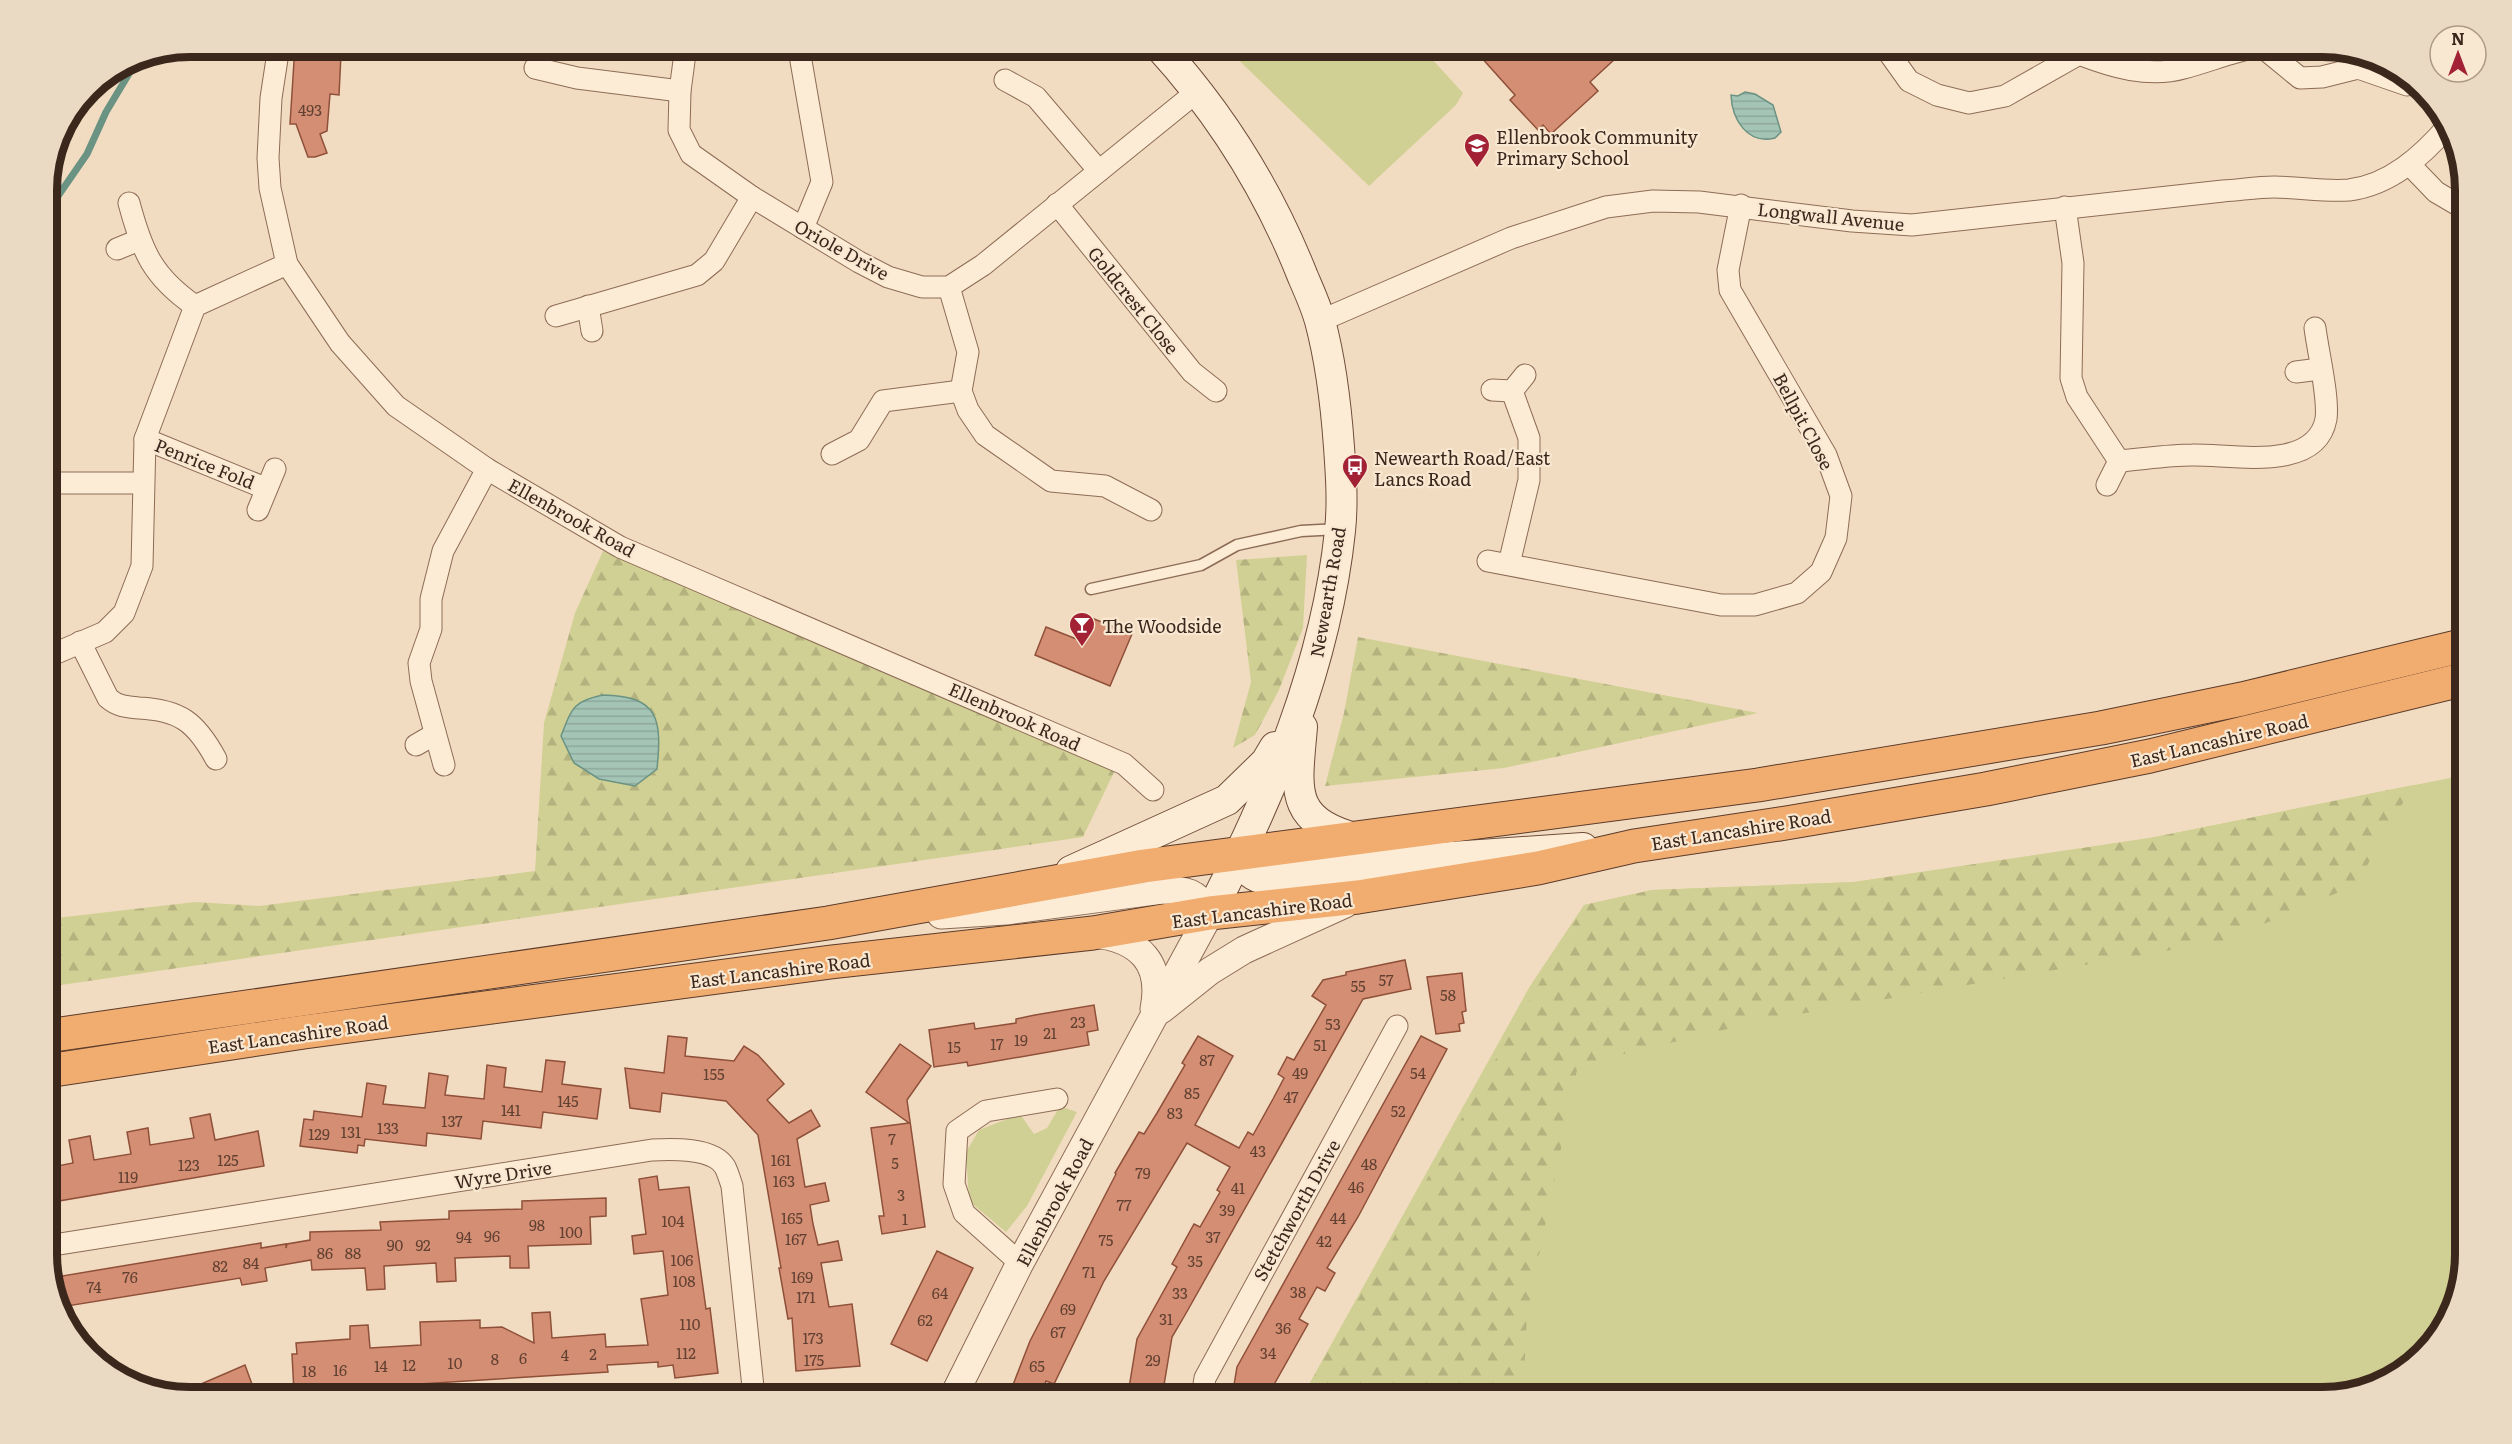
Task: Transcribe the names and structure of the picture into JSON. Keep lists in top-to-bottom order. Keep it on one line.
{"streets":{"highway":["East Lancashire Road"],"main road":["Newearth Road"],"street":["Longwall Avenue","Oriole Drive","Goldcrest Close","Bellpit Close","Penrice Fold","Ellenbrook Road","Wyre Drive","Stetchworth Drive"]},"crossings":[["Longwall Avenue","Bellpit Close"],["Longwall Avenue","Newearth Road"],["Ellenbrook Road","Newearth Road"],["Ellenbrook Road","East Lancashire Road"],["Newearth Road","East Lancashire Road"]],"places":{"school or university":["Ellenbrook Community Primary School"],"bus stop":["Newearth Road/East Lancs Road"],"bar":["The Woodside"]},"house_numbers":["493","57","55","58","23","53","21","19","17","51","15","87","49","54","155","85","47","145","141","52","83","137","133","131","129","7","43","125","161","5","48","123","79","119","163","46","41","3","77","39","165","44","1","104","98","100","96","94","37","167","75","42","90","92","86","88","106","35","84","82","71","76","169","108","74","38","64","33","171","69","31","62","110","36","67","173","112","34","2","4","6","8","175","29","10","12","14","65","16","18"],"north":"top"}
